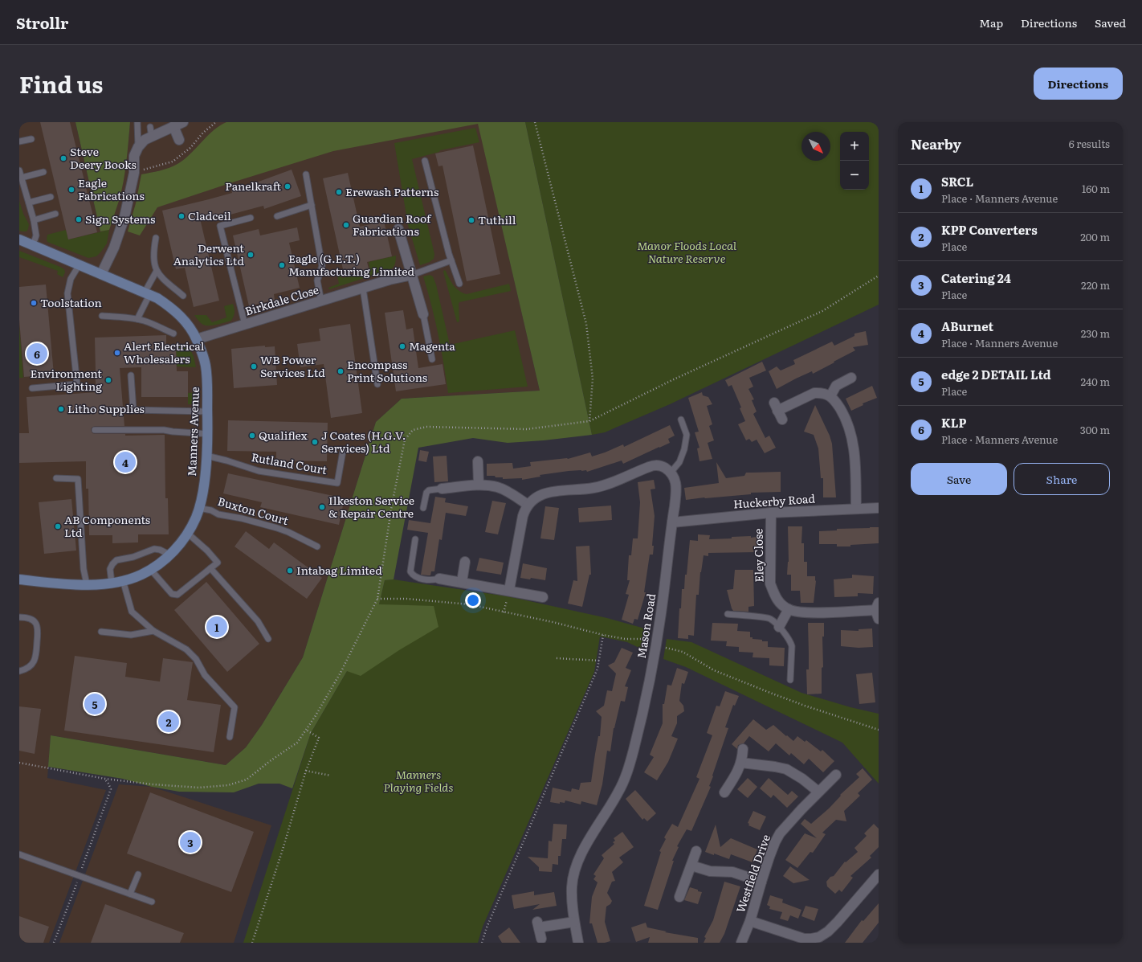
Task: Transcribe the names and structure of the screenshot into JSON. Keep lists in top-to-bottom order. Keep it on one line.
{"streets":{"street":["Birkdale Close","Manners Avenue","Huckerby Road","Eley Close","Mason Road","Westfield Drive"],"lane":["Rutland Court","Buxton Court"]},"crossings":[["Birkdale Close","Manners Avenue"],["Manners Avenue","Rutland Court"],["Manners Avenue","Buxton Court"],["Huckerby Road","Eley Close"],["Huckerby Road","Mason Road"]],"parks":["Manor Floods Local Nature Reserve","Manners Playing Fields"],"places":["Steve Deery Books","Panelkraft","Eagle Fabrications","Erewash Patterns","Cladceil","Sign Systems","Tuthill","Guardian Roof Fabrications","Derwent Analytics Ltd","Eagle (G.E.T.) Manufacturing Limited","Toolstation","Magenta","Alert Electrical Wholesalers","WB Power Services Ltd","Encompass Print Solutions","Environment Lighting","Litho Supplies","Qualiflex","J Coates (H.G.V. Services) Ltd","Ilkeston Service & Repair Centre","AB Components Ltd","Intabag Limited"],"north":"bottom right","page":{"header":"Strollr","nav":["Map","Directions","Saved"],"title":"Find us","buttons":["Directions",["Save","Share"]],"heading":["Nearby","6 results"],"map_buttons":["+","−"],"list":[{"mark":"1","name":"SRCL","note":"Place · Manners Avenue","value":"160 m"},{"mark":"2","name":"KPP Converters","note":"Place","value":"200 m"},{"mark":"3","name":"Catering 24","note":"Place","value":"220 m"},{"mark":"4","name":"ABurnet","note":"Place · Manners Avenue","value":"230 m"},{"mark":"5","name":"edge 2 DETAIL Ltd","note":"Place","value":"240 m"},{"mark":"6","name":"KLP","note":"Place · Manners Avenue","value":"300 m"}],"pins":["6","4","1","5","2","3"]}}
